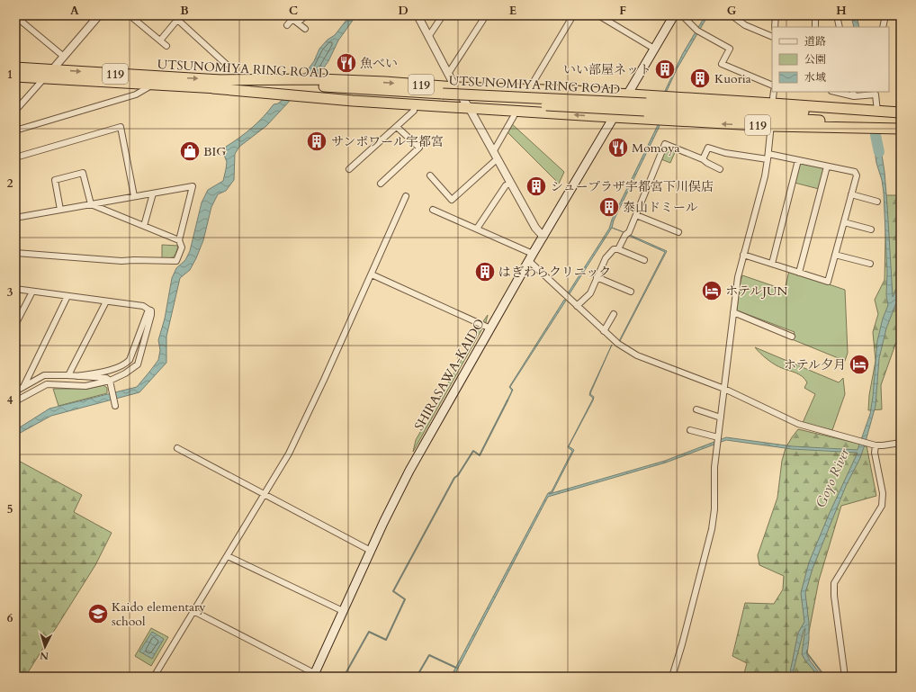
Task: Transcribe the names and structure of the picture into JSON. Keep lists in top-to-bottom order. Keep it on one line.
{"streets":{"highway":["UTSUNOMIYA RING ROAD","119"],"main road":["SHIRASAWA-KAIDO"]},"crossings":[["UTSUNOMIYA RING ROAD","119"],["119","SHIRASAWA-KAIDO"]],"water":["Goyo River"],"places":{"restaurant":["魚べい","Momoya"],"building":["いい部屋ネット","Kuoria","サンポワール宇都宮","シュープラザ宇都宮下川俣店","泰山ドミール","はぎわらクリニック"],"shop":["BIG"],"hotel":["ホテルJUN","ホテル夕月"],"school or university":["Kaido elementary school"]},"legend":["道路","公園","水域"],"north":"bottom","grid":{"columns":["A","B","C","D","E","F","G","H"],"rows":["1","2","3","4","5","6"]}}
